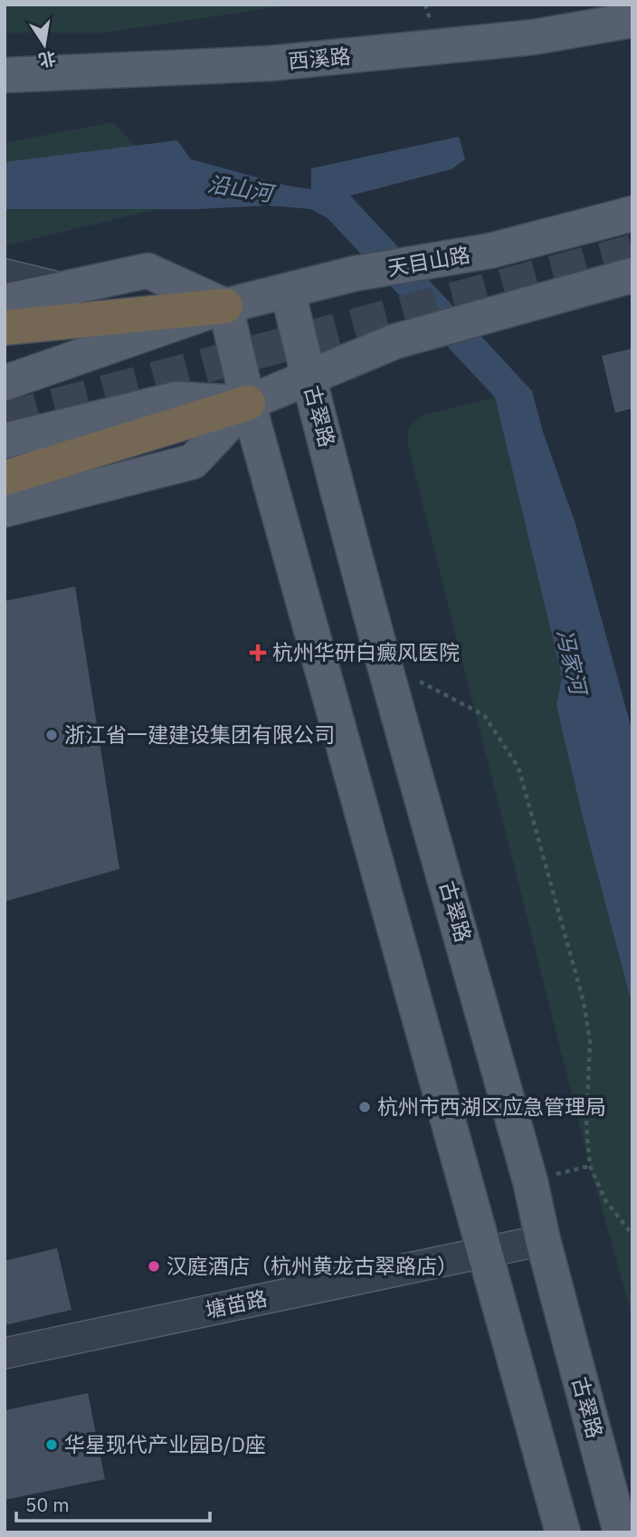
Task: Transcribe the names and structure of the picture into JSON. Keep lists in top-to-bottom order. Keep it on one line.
{"streets":{"main road":["西溪路","天目山路","古翠路"],"street":["塘苗路"]},"crossings":[["天目山路","古翠路"],["古翠路","塘苗路"]],"water":["沿山河","冯家河"],"places":{"health":["杭州华研白癜风医院"],"other":["浙江省一建建设集团有限公司","杭州市西湖区应急管理局","汉庭酒店（杭州黄龙古翠路店）","华星现代产业园B/D座"]},"scale_bar":"50 m","north":"bottom"}
